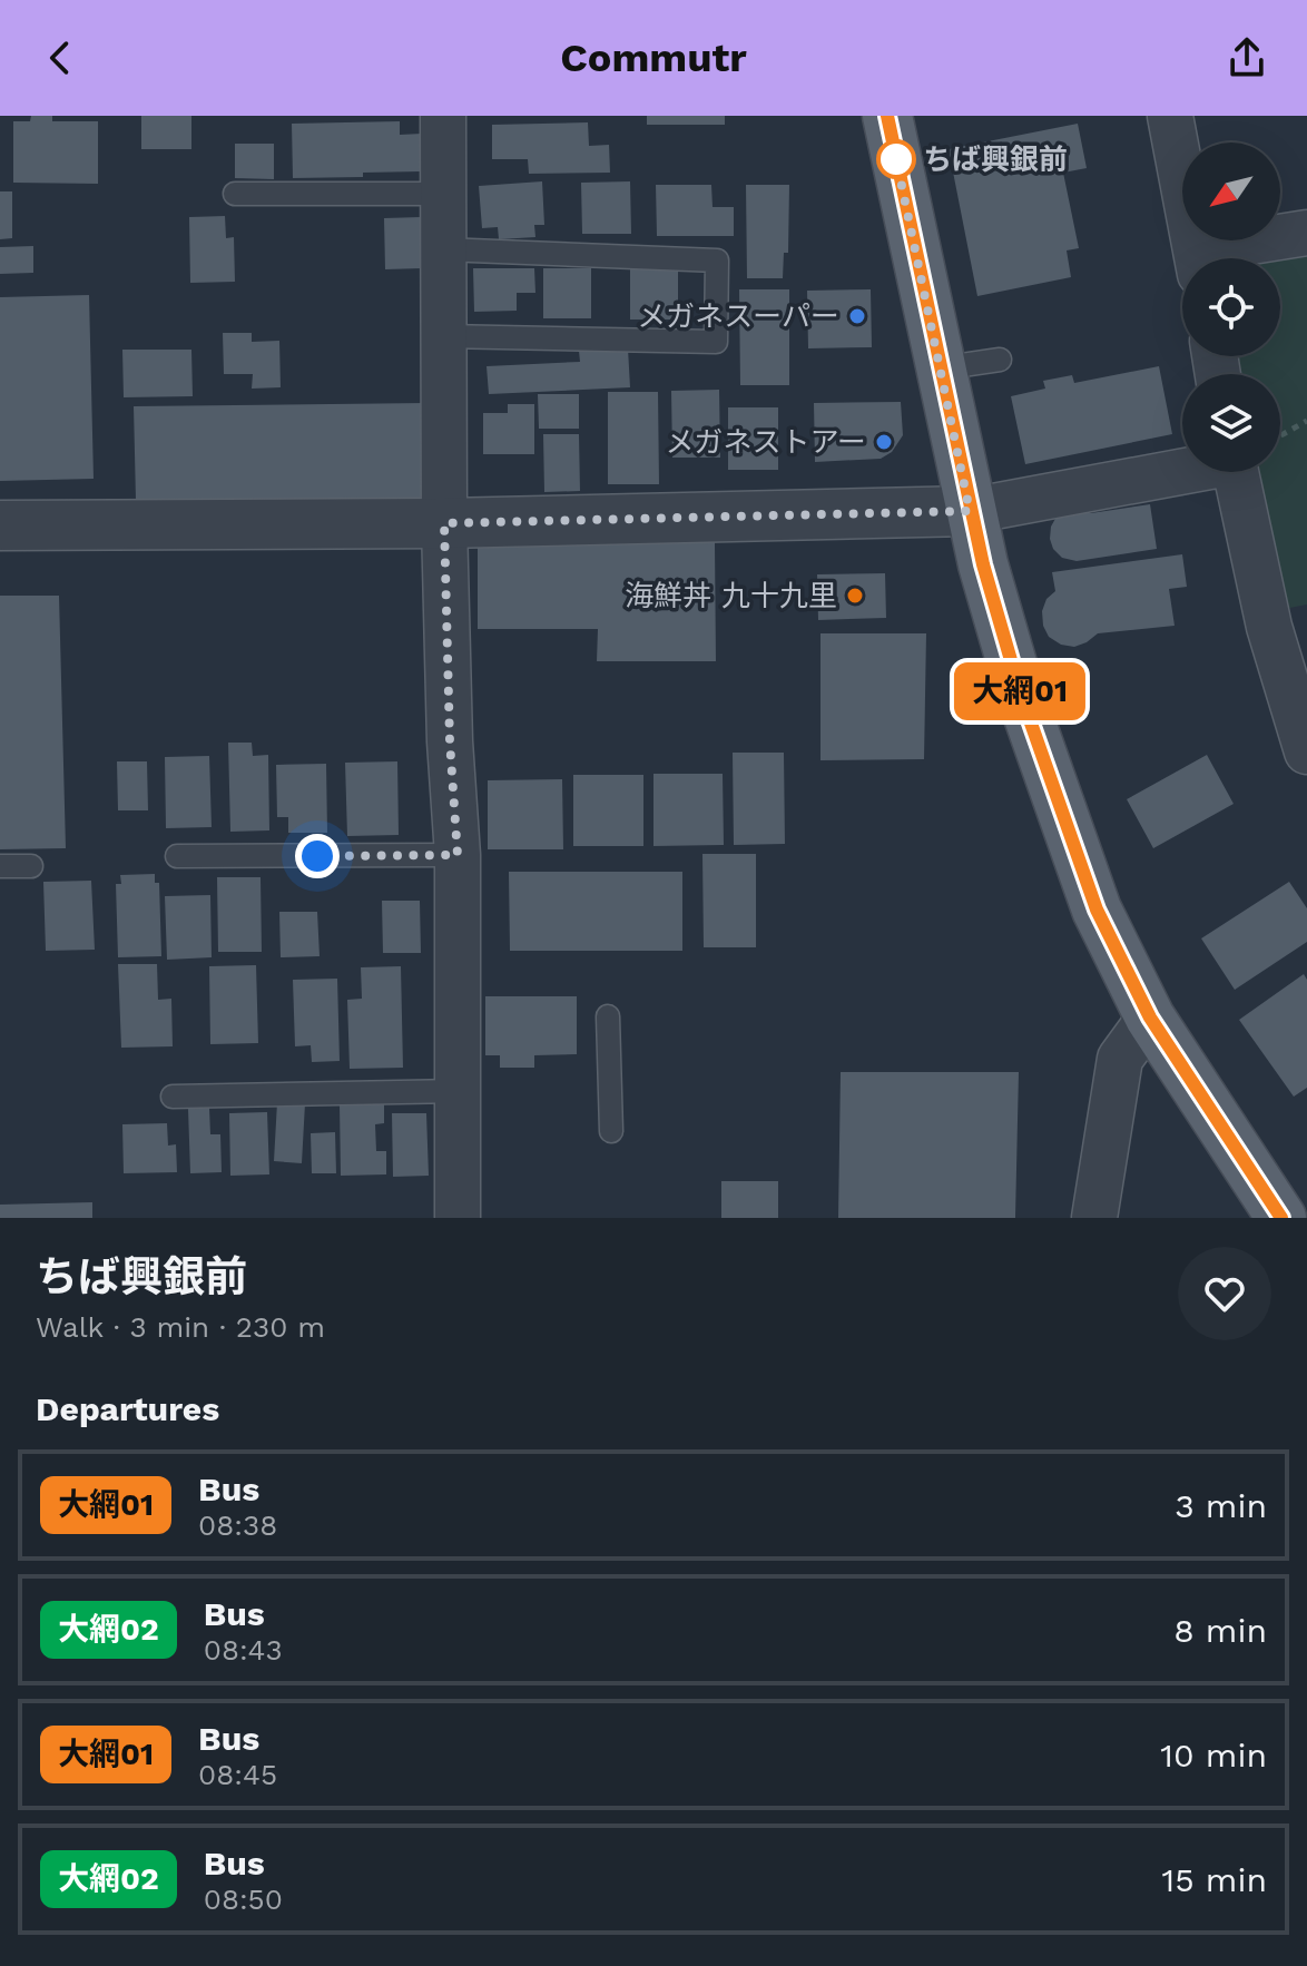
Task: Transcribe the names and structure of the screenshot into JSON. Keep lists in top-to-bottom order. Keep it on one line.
{"places":["ちば興銀前","メガネスーパー","メガネストアー","海鮮丼 九十九里"],"lines":["bus line 大網01"],"north":"bottom left","page":{"header":"Commutr","on_map":"大網01","heading":[["ちば興銀前","Walk · 3 min · 230 m"],"Departures"],"list":[{"mark":"大網01","name":"Bus","note":"08:38","value":"3 min"},{"mark":"大網02","name":"Bus","note":"08:43","value":"8 min"},{"mark":"大網01","name":"Bus","note":"08:45","value":"10 min"},{"mark":"大網02","name":"Bus","note":"08:50","value":"15 min"}]}}
